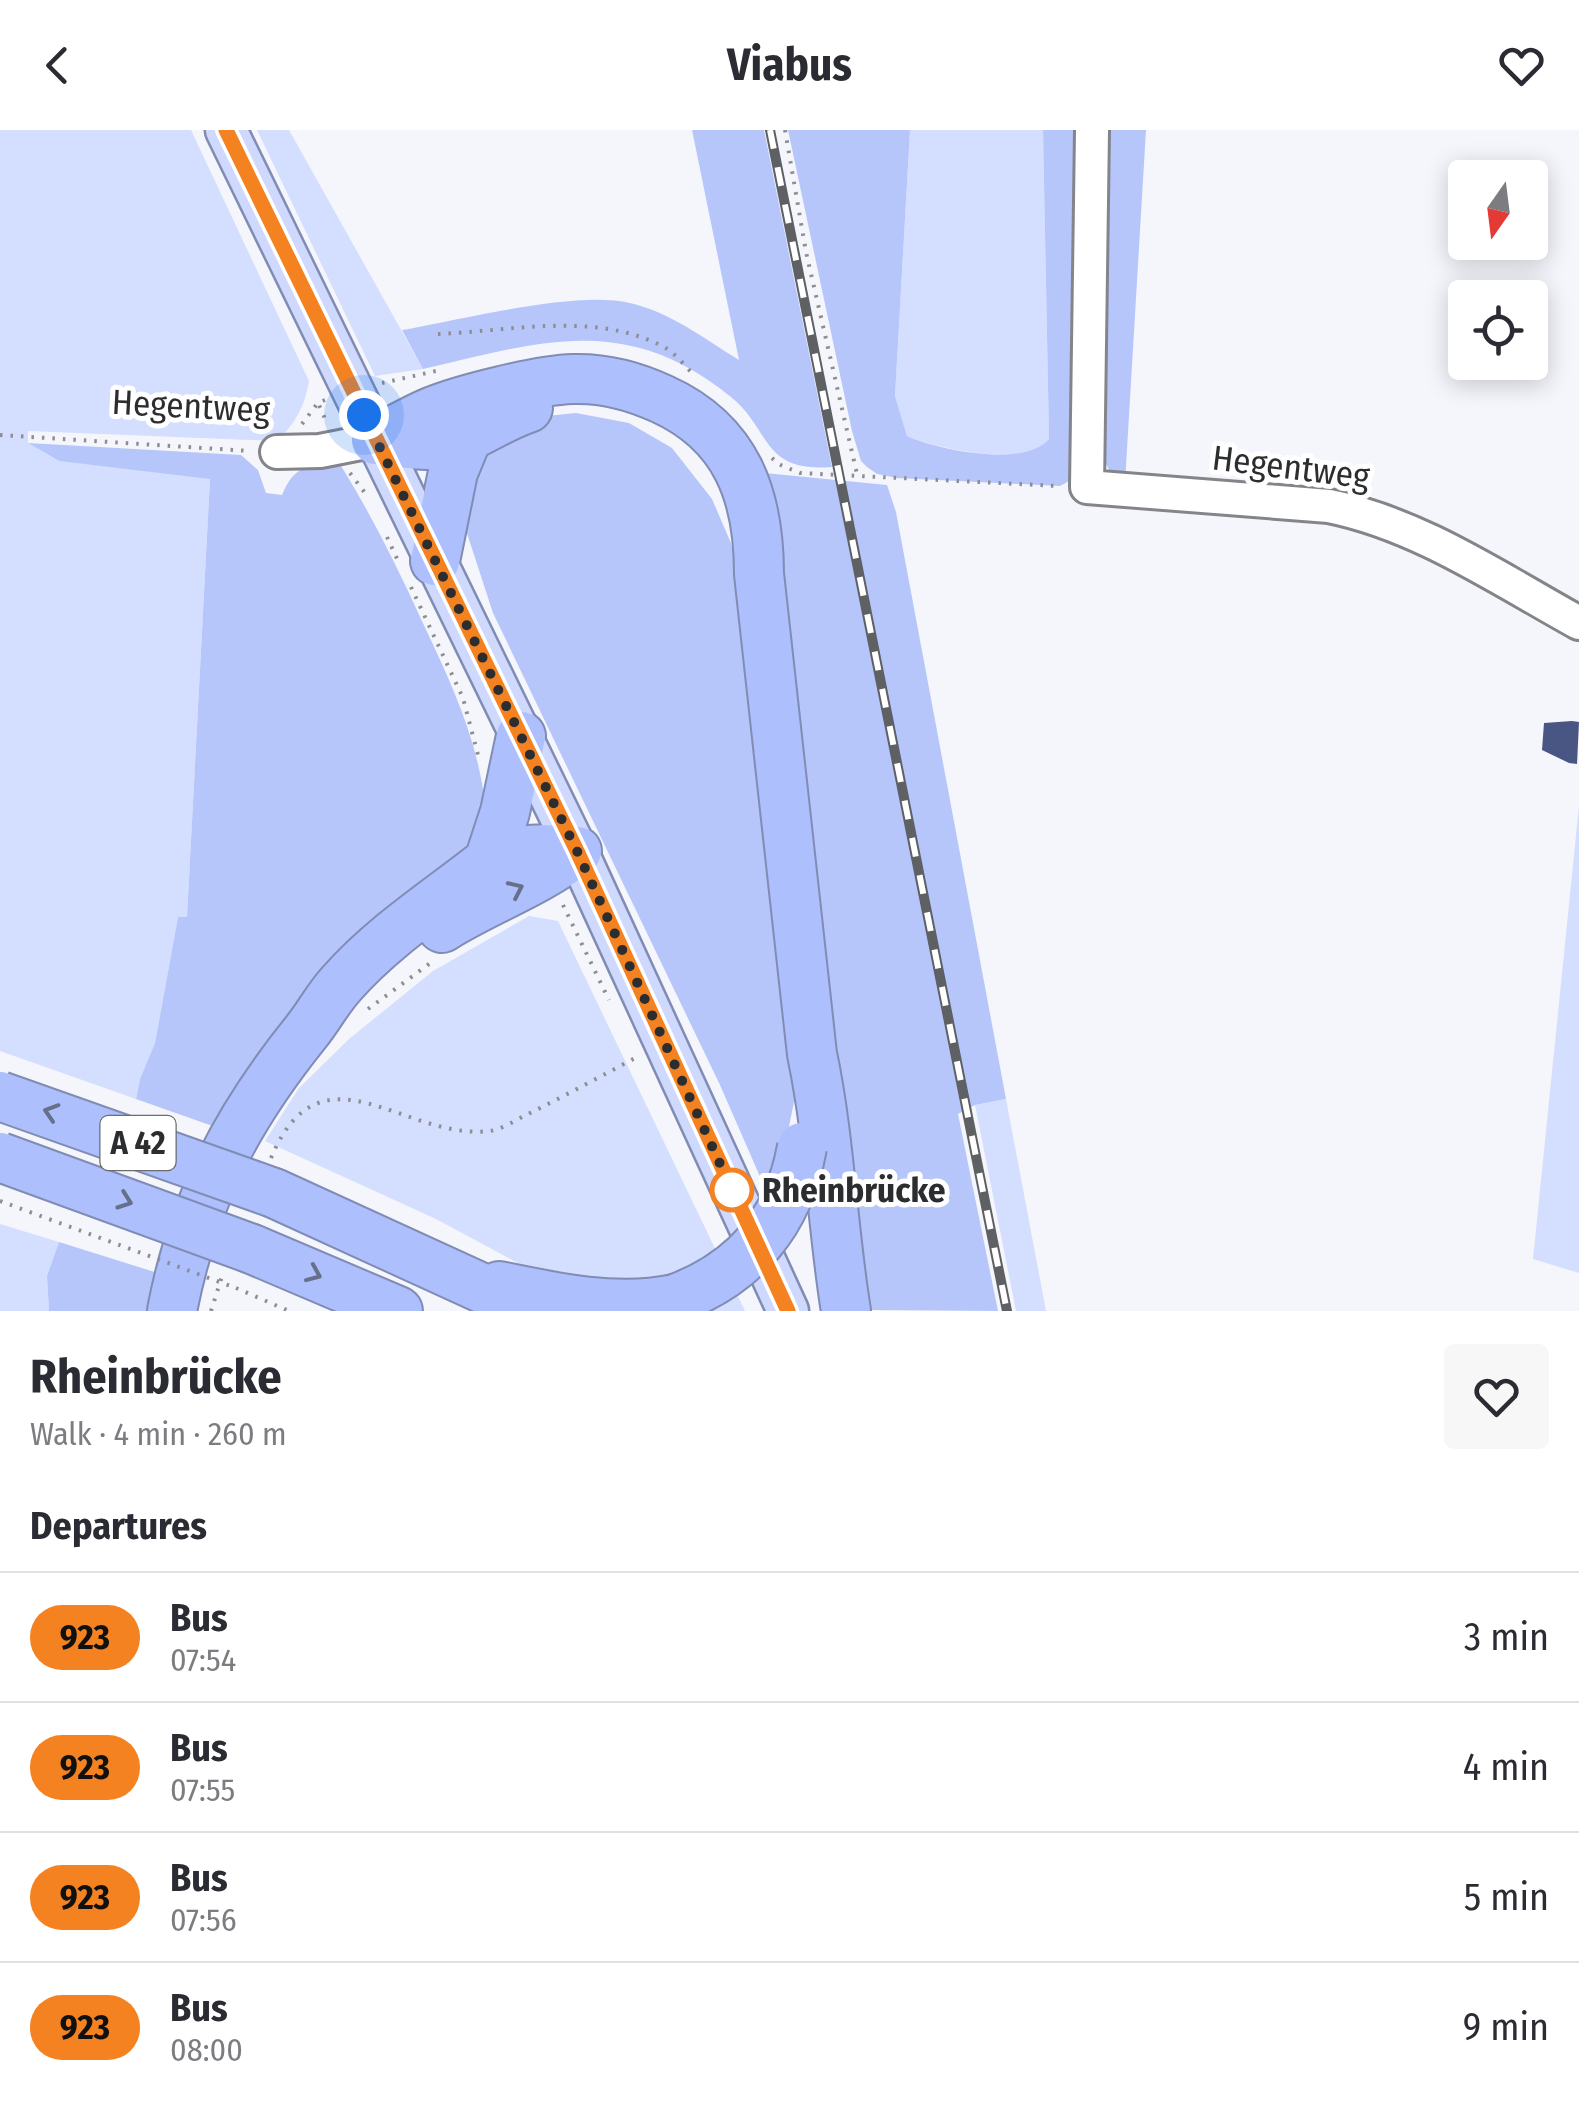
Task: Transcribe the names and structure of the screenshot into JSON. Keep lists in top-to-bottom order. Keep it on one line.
{"streets":{"highway":["A 42"],"street":["Hegentweg"]},"places":["Rheinbrücke"],"lines":["bus line 923"],"north":"bottom","page":{"header":"Viabus","heading":[["Rheinbrücke","Walk · 4 min · 260 m"],"Departures"],"list":[{"mark":"923","name":"Bus","note":"07:54","value":"3 min"},{"mark":"923","name":"Bus","note":"07:55","value":"4 min"},{"mark":"923","name":"Bus","note":"07:56","value":"5 min"},{"mark":"923","name":"Bus","note":"08:00","value":"9 min"}]}}
